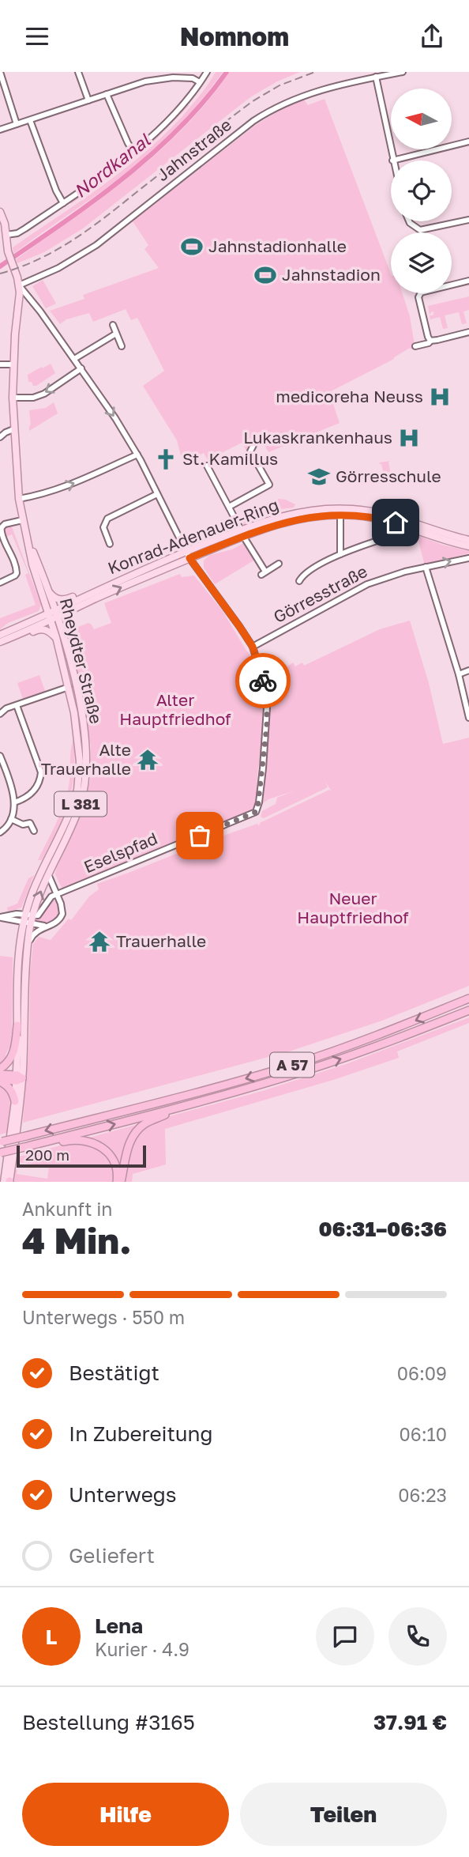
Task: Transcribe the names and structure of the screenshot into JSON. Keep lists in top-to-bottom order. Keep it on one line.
{"streets":{"highway":["A 57"],"main road":["Konrad-Adenauer-Ring","Rheydter Straße","L 381"],"street":["Jahnstraße","Görresstraße","Eselspfad"]},"crossings":[["Jahnstraße","Rheydter Straße"],["Konrad-Adenauer-Ring","Rheydter Straße"],["Görresstraße","Eselspfad"],["Rheydter Straße","Eselspfad"]],"water":["Nordkanal"],"parks":["Alter Hauptfriedhof","Neuer Hauptfriedhof"],"places":{"sports":["Jahnstadionhalle","Jahnstadion"],"hospital":["medicoreha Neuss","Lukaskrankenhaus"],"church":["St. Kamillus"],"school or university":["Görresschule"],"temple":["Alte Trauerhalle","Trauerhalle"]},"scale_bar":"200 m","north":"left","page":{"header":"Nomnom","scale":"200 m","heading":["4 Min.","Ankunft in","06:31–06:36"],"panel":["Lena","Kurier · 4.9","Bestellung #3165","37.91 €"],"bar":"Unterwegs · 550 m","list":[["Bestätigt","06:09"],["In Zubereitung","06:10"],["Unterwegs","06:23"],"Geliefert"],"round":"L","buttons":["Hilfe","Teilen"]}}
